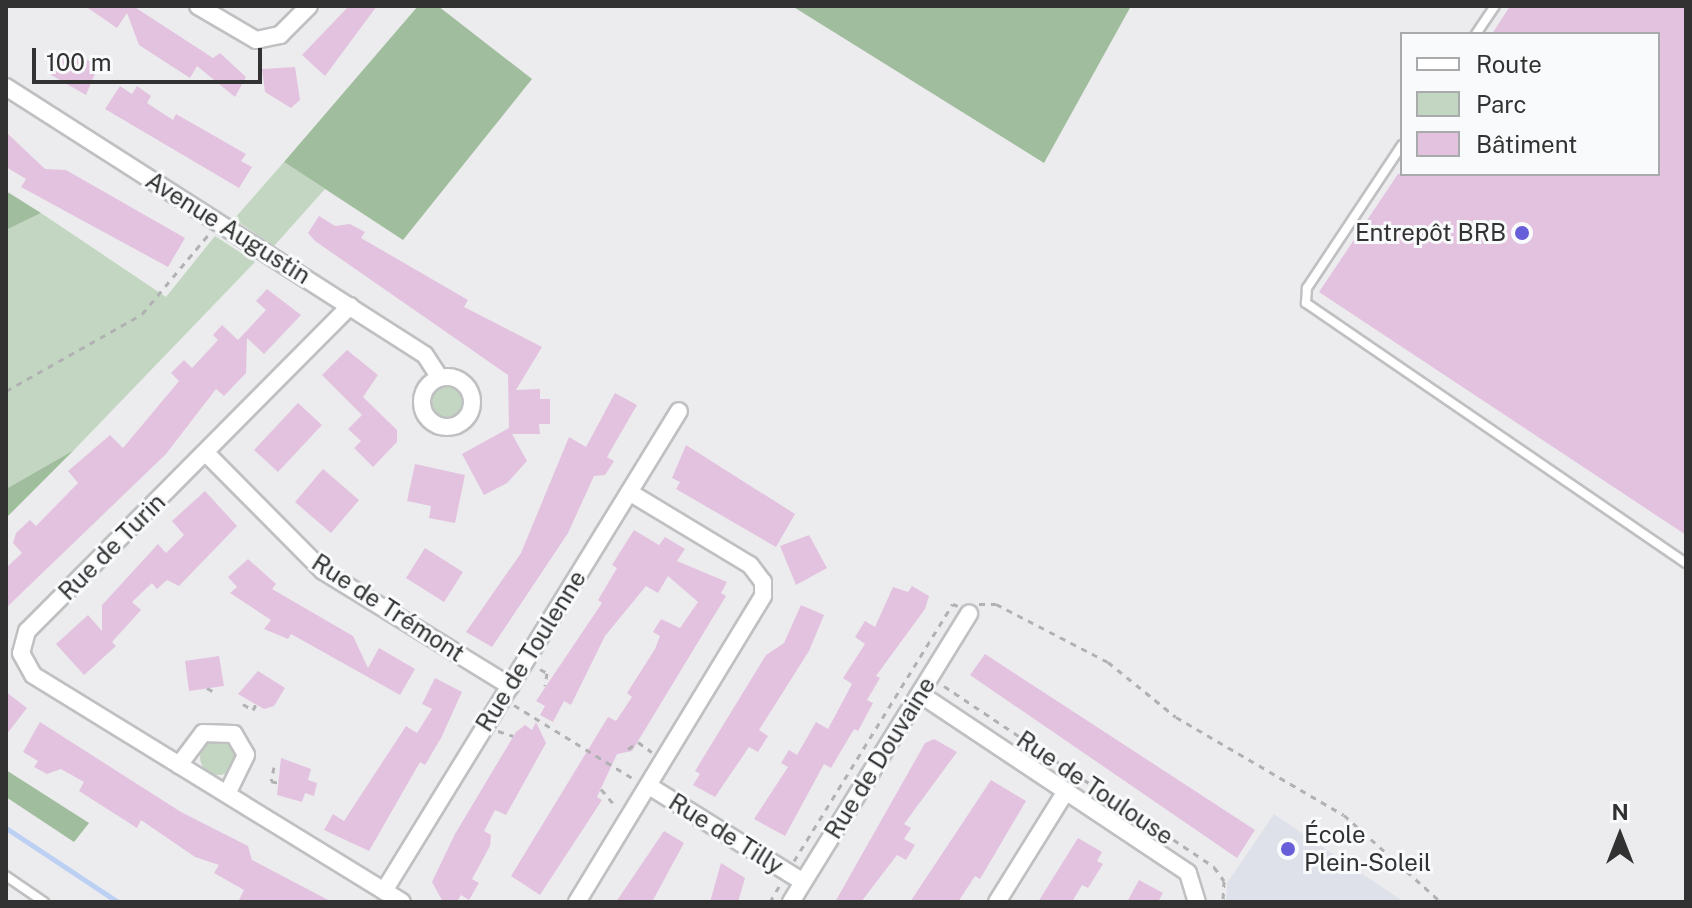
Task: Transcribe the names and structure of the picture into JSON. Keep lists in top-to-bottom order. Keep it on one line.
{"streets":{"street":["Avenue Augustin","Rue de Turin","Rue de Trémont","Rue de Toulenne","Rue de Douvaine","Rue de Toulouse","Rue de Tilly"]},"crossings":[["Avenue Augustin","Rue de Turin"],["Rue de Turin","Rue de Trémont"],["Rue de Turin","Rue de Toulenne"],["Rue de Trémont","Rue de Toulenne"],["Rue de Douvaine","Rue de Toulouse"],["Rue de Douvaine","Rue de Tilly"]],"places":["Entrepôt BRB","École Plein-Soleil"],"legend":["Route","Parc","Bâtiment"],"scale_bar":"100 m","north":"top"}
